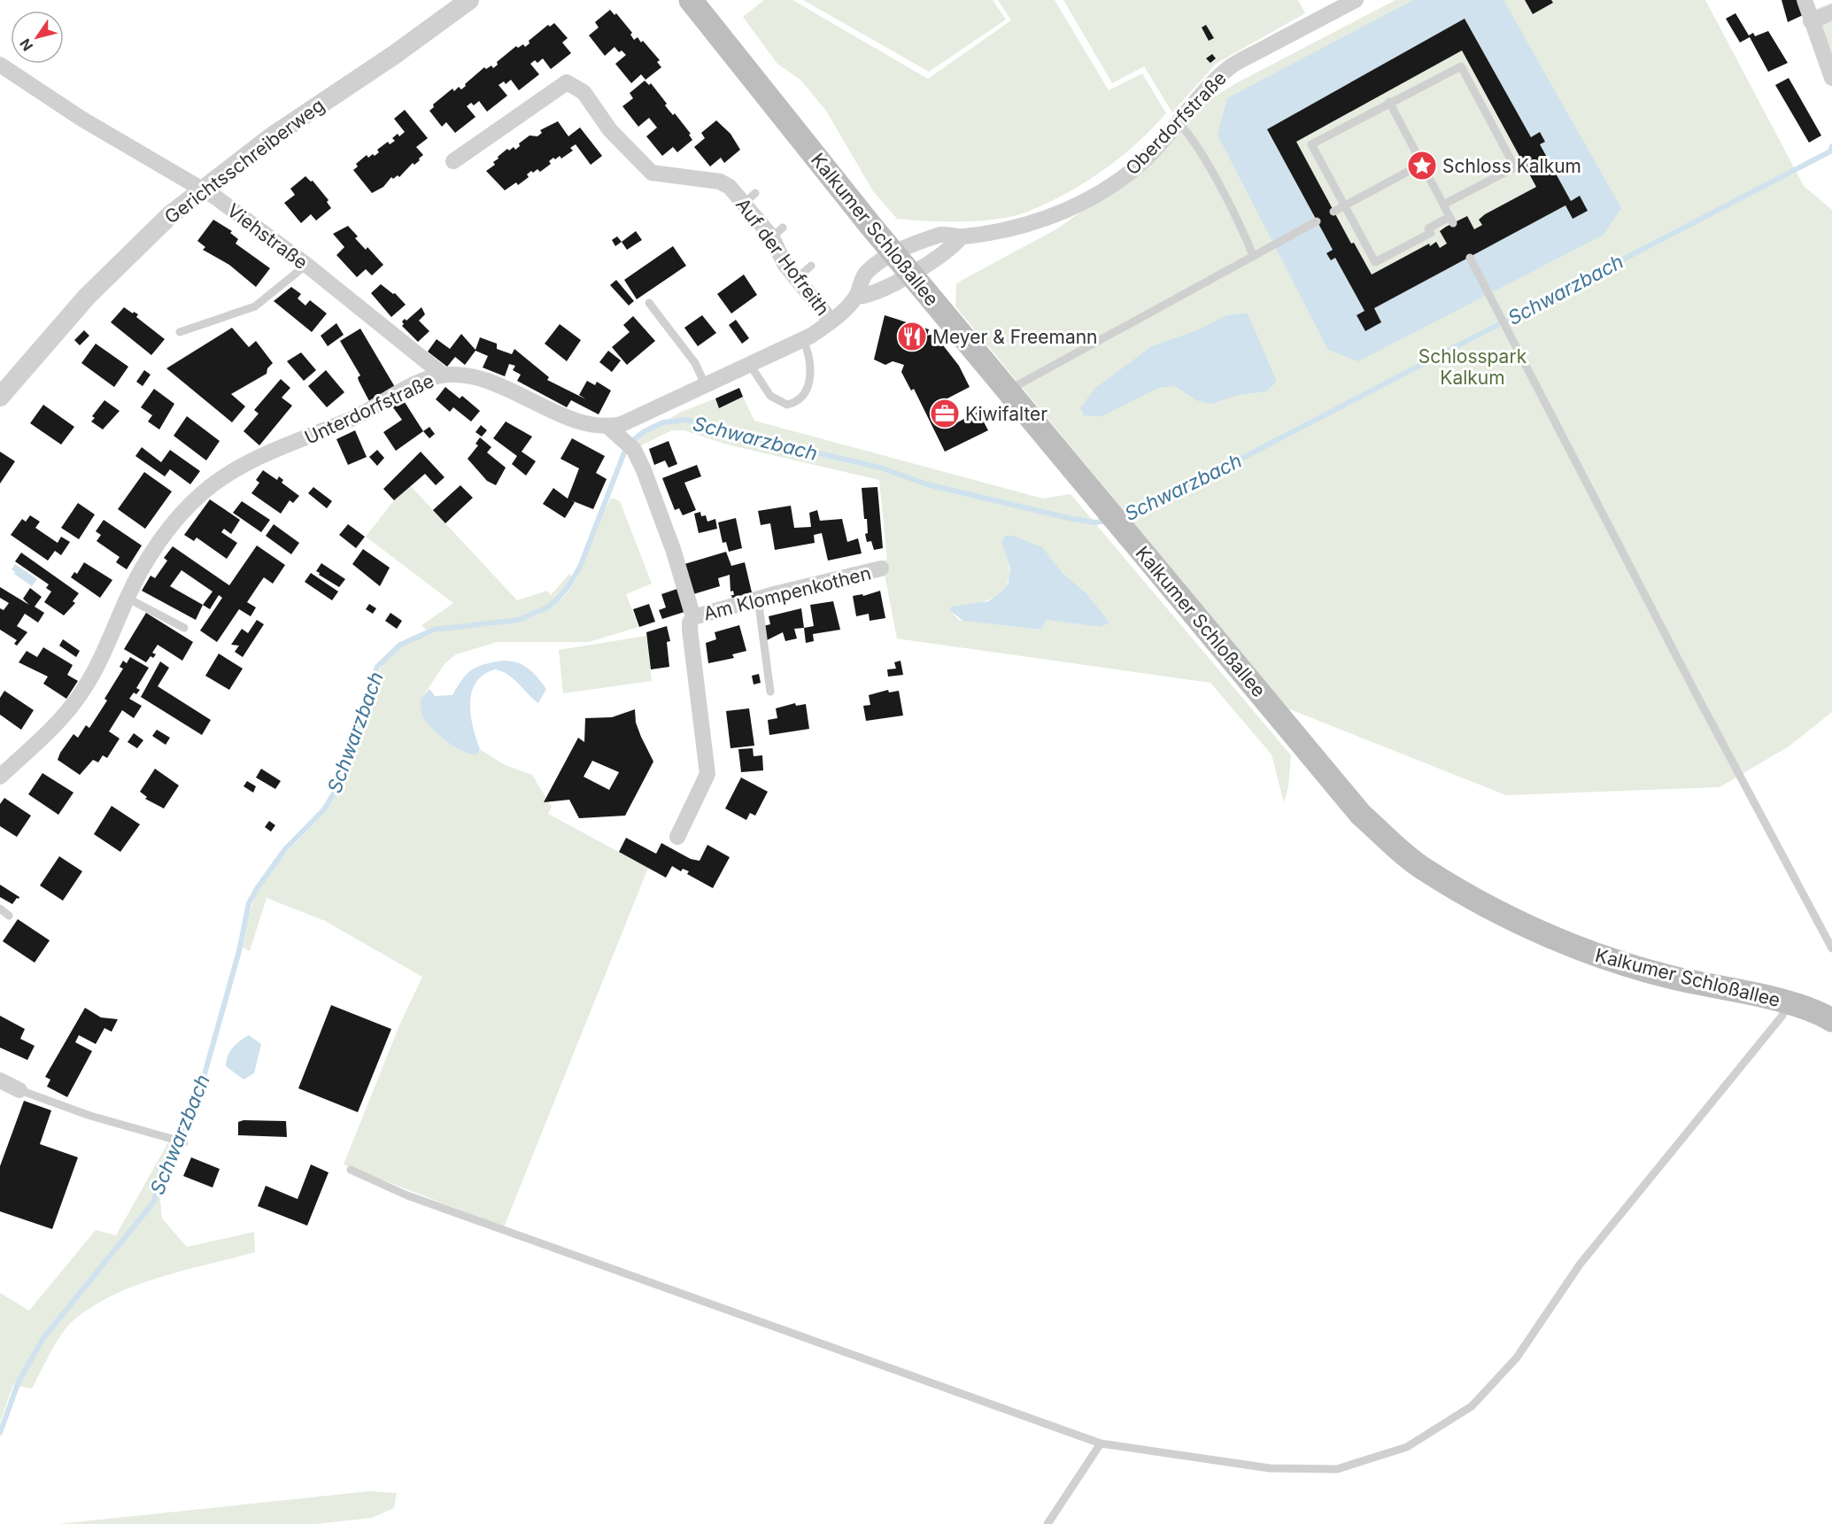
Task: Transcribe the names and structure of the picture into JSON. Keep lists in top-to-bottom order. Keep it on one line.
{"streets":{"main road":["Kalkumer Schloßallee"],"street":["Oberdorfstraße","Gerichtsschreiberweg","Viehstraße","Auf der Hofreith","Unterdorfstraße","Am Klompenkothen"]},"crossings":[["Oberdorfstraße","Kalkumer Schloßallee"],["Oberdorfstraße","Unterdorfstraße"],["Gerichtsschreiberweg","Viehstraße"],["Kalkumer Schloßallee","Unterdorfstraße"],["Viehstraße","Unterdorfstraße"],["Auf der Hofreith","Unterdorfstraße"],["Unterdorfstraße","Am Klompenkothen"]],"water":["Schwarzbach"],"parks":["Schlosspark Kalkum"],"places":{"place":["Schloss Kalkum"],"restaurant":["Meyer & Freemann"],"office":["Kiwifalter"]},"north":"bottom left"}
